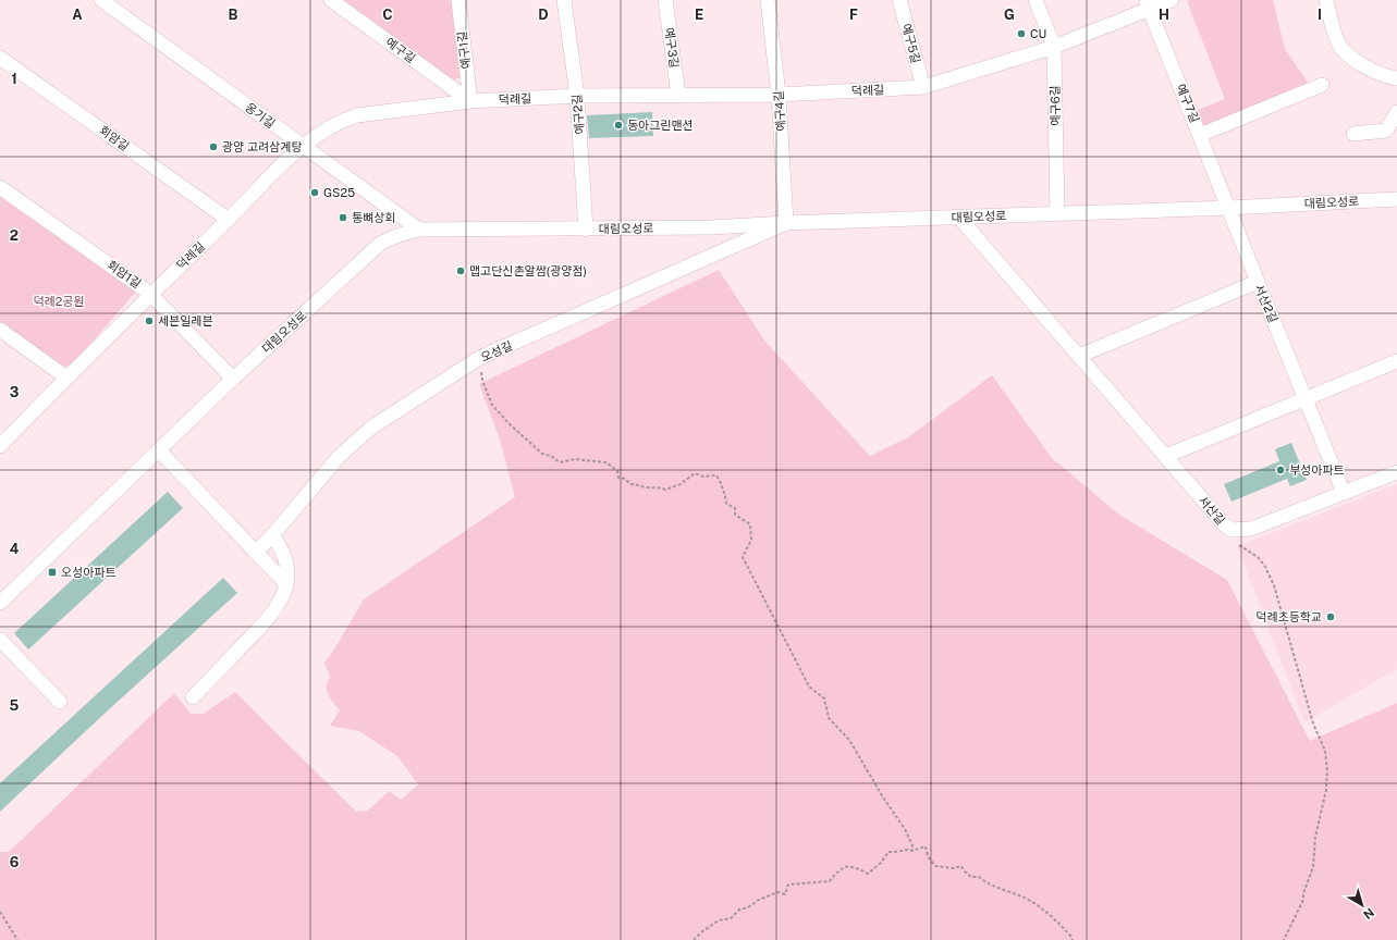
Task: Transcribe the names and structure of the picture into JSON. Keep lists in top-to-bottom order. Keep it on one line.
{"streets":{"street":["예구5길","예구3길","예구길","예구1길","덕례길","예구7길","예구6길","예구4길","예구2길","옹기길","회암길","대림오성로","회암1길","서산2길","오성길","서산길"]},"crossings":[["예구5길","덕례길"],["예구3길","덕례길"],["예구길","예구1길"],["예구길","덕례길"],["예구1길","덕례길"],["덕례길","예구7길"],["덕례길","예구6길"],["덕례길","예구4길"],["덕례길","예구2길"],["덕례길","옹기길"],["덕례길","회암길"],["덕례길","회암1길"],["예구7길","대림오성로"],["예구7길","서산2길"],["예구6길","대림오성로"],["예구4길","대림오성로"],["예구4길","오성길"],["예구2길","대림오성로"],["옹기길","대림오성로"],["대림오성로","회암1길"],["대림오성로","서산2길"],["대림오성로","오성길"],["대림오성로","서산길"],["서산2길","서산길"]],"parks":["덕례2공원"],"places":{"other":["CU","동아그린맨션","광양 고려삼계탕","GS25","통뼈상회","맵고단신촌알쌈(광양점)","세븐일레븐","부성아파트","덕례초등학교"],"transit":["오성아파트"]},"north":"bottom right","grid":{"columns":["A","B","C","D","E","F","G","H","I"],"rows":["1","2","3","4","5","6"]}}
